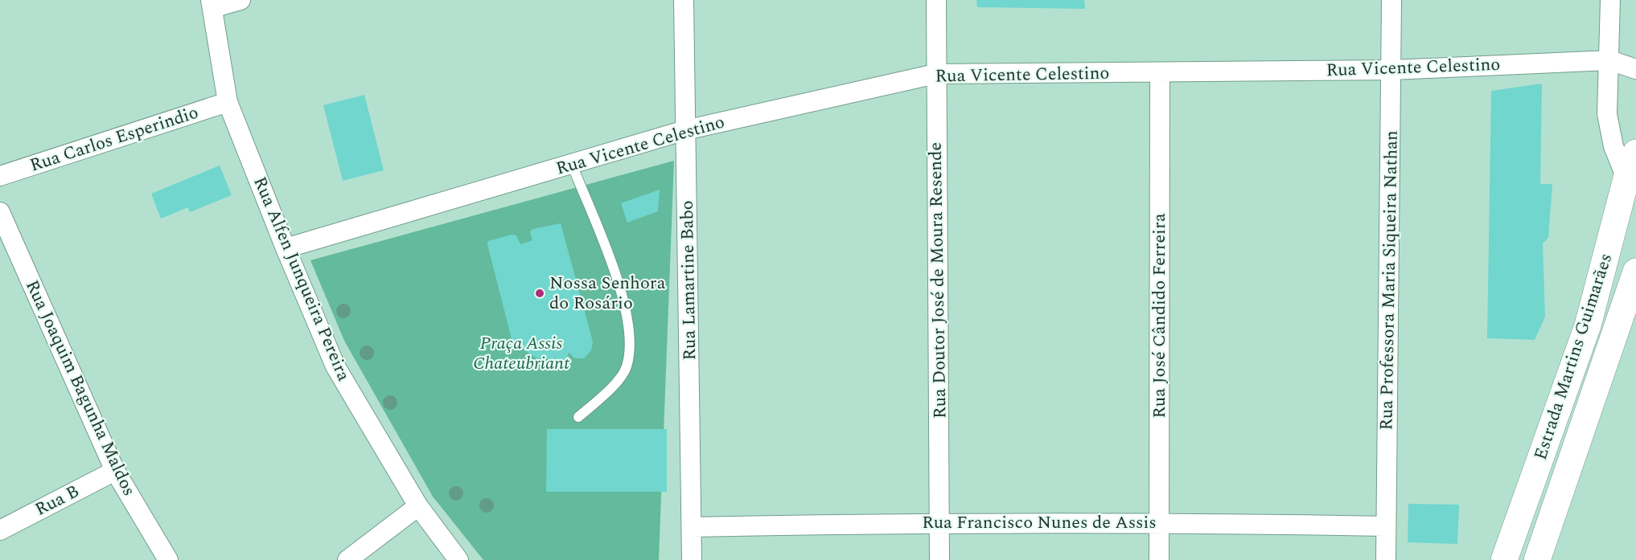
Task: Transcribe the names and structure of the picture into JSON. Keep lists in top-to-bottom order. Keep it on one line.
{"streets":{"main road":["Estrada Martins Guimarães"],"street":["Rua Vicente Celestino","Rua Carlos Esperindio","Rua Alfen Junqueira Pereira","Rua Lamartine Babo","Rua Doutor José de Moura Resende","Rua Professora Maria Siqueira Nathan","Rua José Cândido Ferreira","Rua Joaquim Bagunha Maldos","Rua B","Rua Francisco Nunes de Assis"]},"crossings":[["Rua Vicente Celestino","Rua Alfen Junqueira Pereira"],["Rua Vicente Celestino","Rua Lamartine Babo"],["Rua Vicente Celestino","Rua Doutor José de Moura Resende"],["Rua Vicente Celestino","Rua Professora Maria Siqueira Nathan"],["Rua Vicente Celestino","Rua José Cândido Ferreira"],["Rua Carlos Esperindio","Rua Alfen Junqueira Pereira"],["Rua Lamartine Babo","Rua Francisco Nunes de Assis"],["Rua Doutor José de Moura Resende","Rua Francisco Nunes de Assis"],["Rua Professora Maria Siqueira Nathan","Rua Francisco Nunes de Assis"],["Rua José Cândido Ferreira","Rua Francisco Nunes de Assis"],["Rua Joaquim Bagunha Maldos","Rua B"]],"parks":["Praça Assis Chateubriant"],"places":["Nossa Senhora do Rosário"]}
